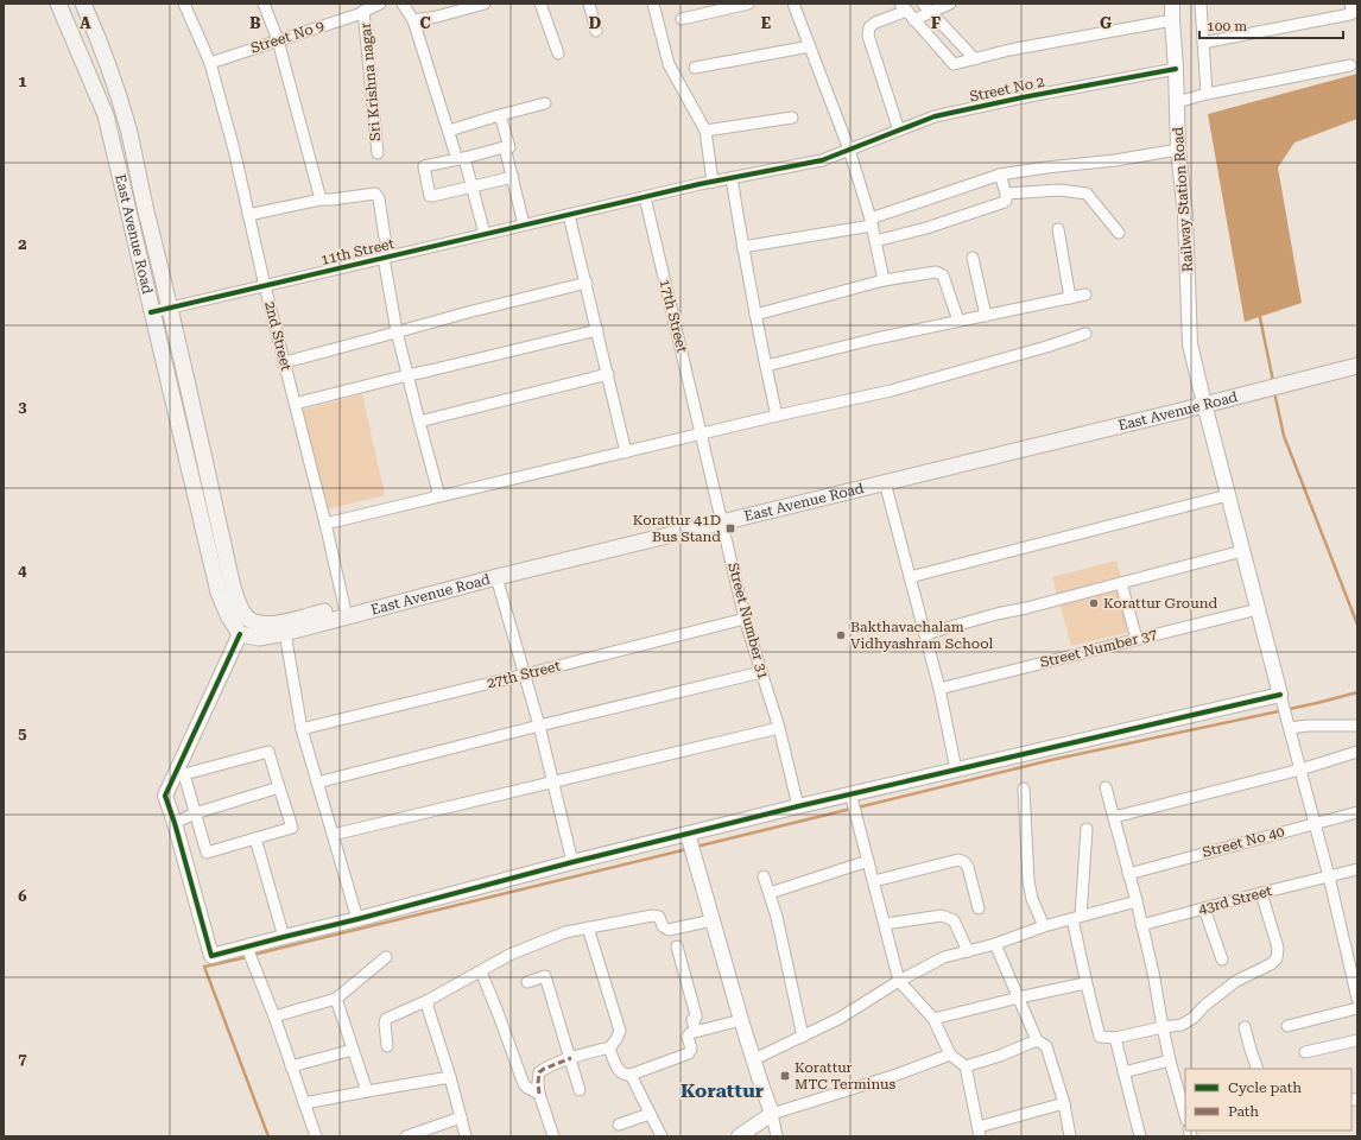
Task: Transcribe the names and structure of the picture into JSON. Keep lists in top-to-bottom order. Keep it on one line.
{"streets":{"main road":["East Avenue Road"],"street":["Street No 9","Sri Krishna nagar","Street No 2","Railway Station Road","11th Street","17th Street","2nd Street","Street Number 31","Street Number 37","27th Street","Street No 40","43rd Street"]},"crossings":[["Street No 9","Sri Krishna nagar"],["Street No 9","2nd Street"],["Street No 2","Railway Station Road"],["Street No 2","11th Street"],["Railway Station Road","East Avenue Road"],["Railway Station Road","Street Number 37"],["East Avenue Road","11th Street"],["East Avenue Road","2nd Street"],["East Avenue Road","Street Number 31"],["11th Street","17th Street"],["11th Street","2nd Street"],["17th Street","Street Number 31"],["Street Number 31","27th Street"]],"districts":["Korattur"],"places":{"transit":["Korattur 41D Bus Stand","Korattur MTC Terminus"],"other":["Korattur Ground","Bakthavachalam Vidhyashram School"]},"legend":["Cycle path","Path"],"scale_bar":"100 m","grid":{"columns":["A","B","C","D","E","F","G"],"rows":["1","2","3","4","5","6","7"]}}
